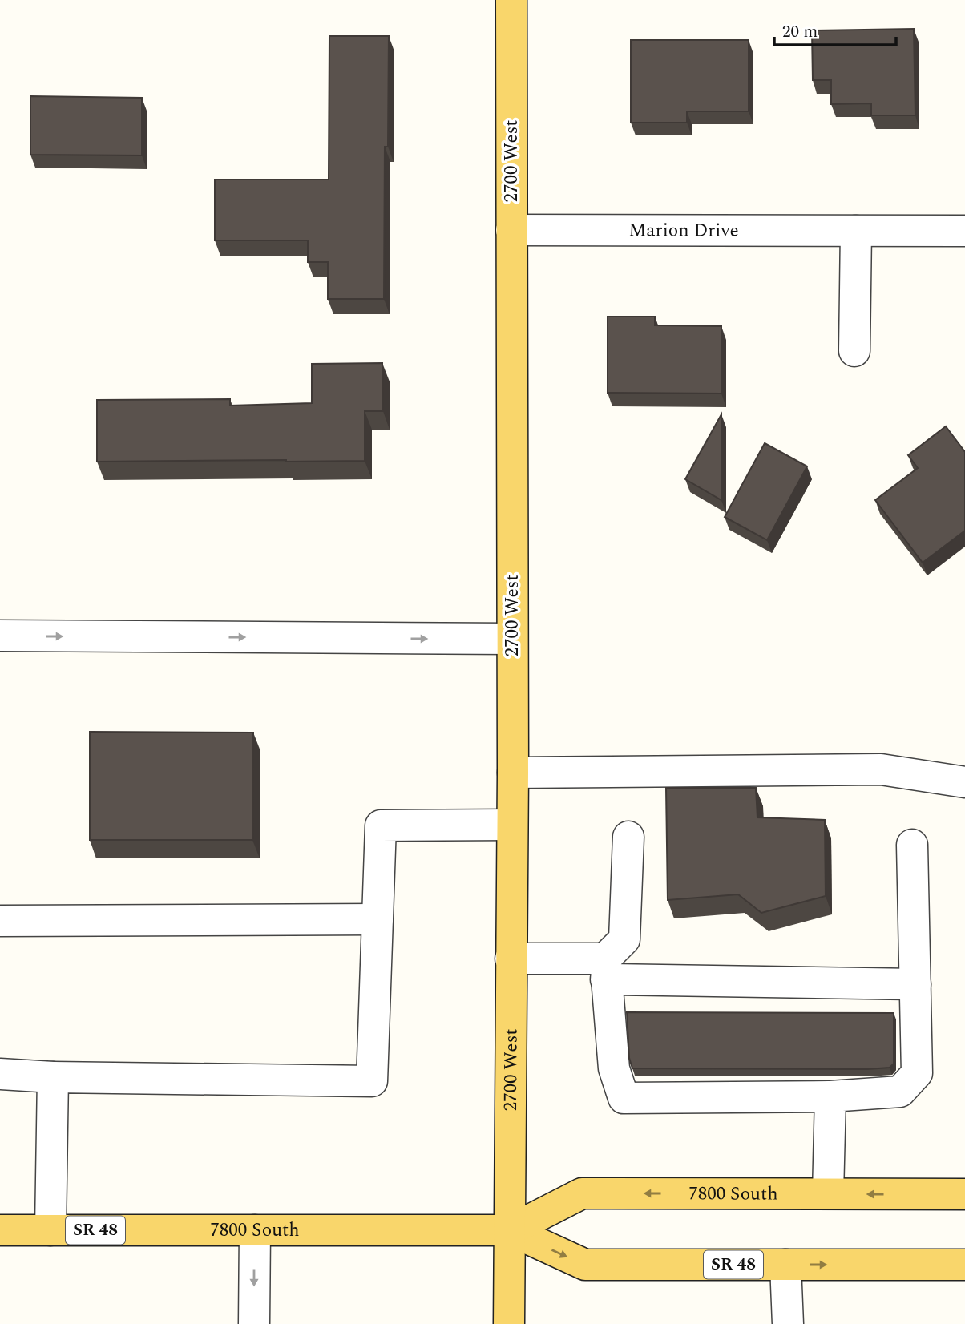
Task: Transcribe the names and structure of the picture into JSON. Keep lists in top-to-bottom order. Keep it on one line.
{"streets":{"main road":["2700 West","7800 South","SR 48"],"street":["Marion Drive"]},"crossings":[["2700 West","Marion Drive"],["2700 West","7800 South"]],"scale_bar":"20 m"}
